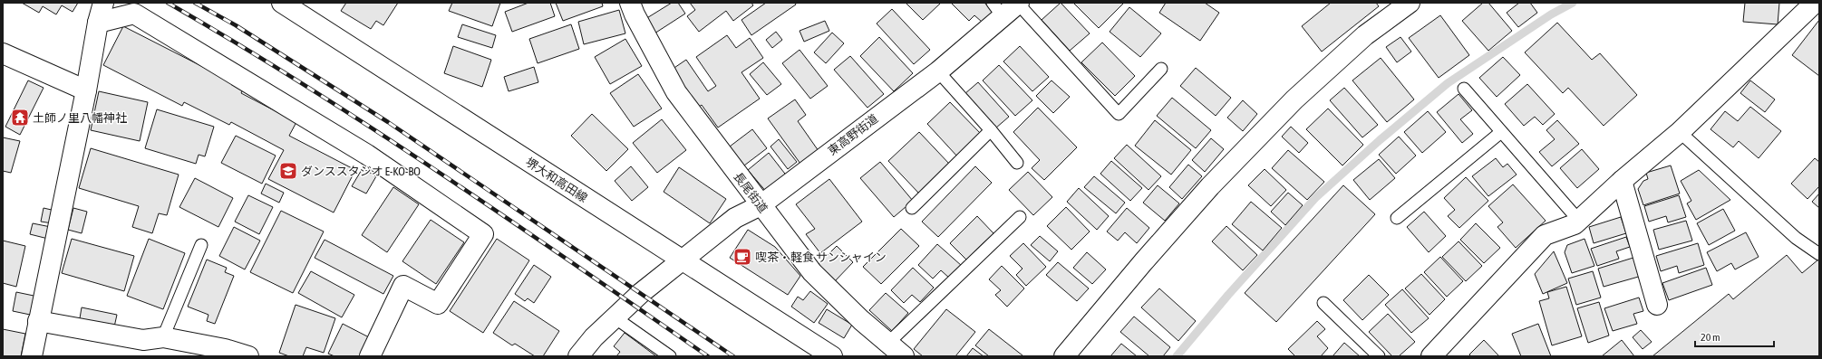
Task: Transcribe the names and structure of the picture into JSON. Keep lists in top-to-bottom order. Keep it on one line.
{"streets":{"street":["東高野街道","堺大和高田線","長尾街道"]},"crossings":[["東高野街道","堺大和高田線"],["東高野街道","長尾街道"]],"places":{"temple":["土師ノ里八幡神社"],"school or university":["ダンススタジオ E-KO-BO"],"cafe":["喫茶・軽食 サンシャイン"]},"scale_bar":"20 m"}
